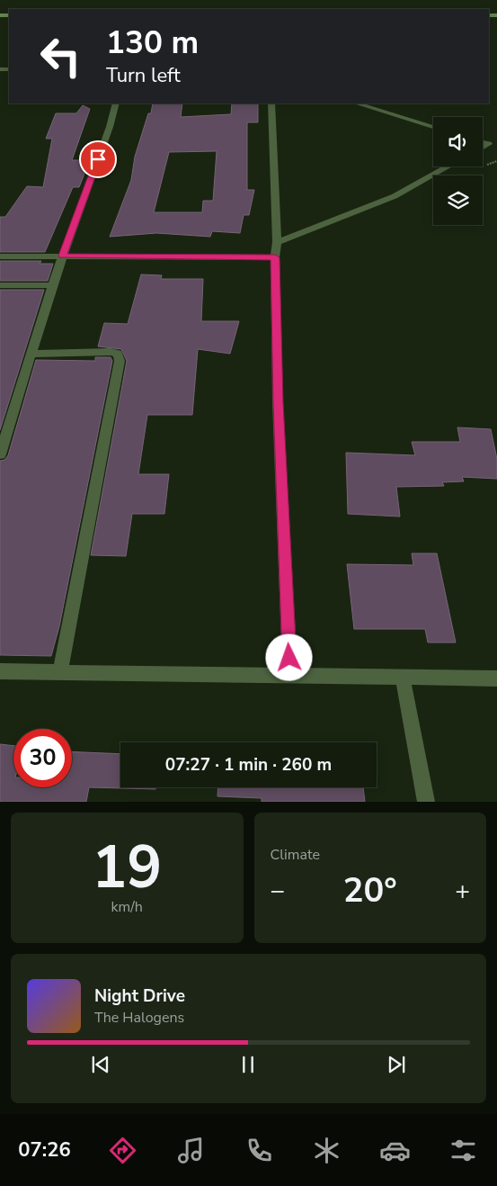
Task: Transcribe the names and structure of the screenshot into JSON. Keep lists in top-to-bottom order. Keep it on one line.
{"page":{"turn":["130 m","Turn left"],"limit":"30","trip":"07:27 · 1 min · 260 m","tile":[["19","km/h"],"Climate"],"heat":["−","20°","+"],"song":["Night Drive","The Halogens"],"tabs":"07:26"}}
